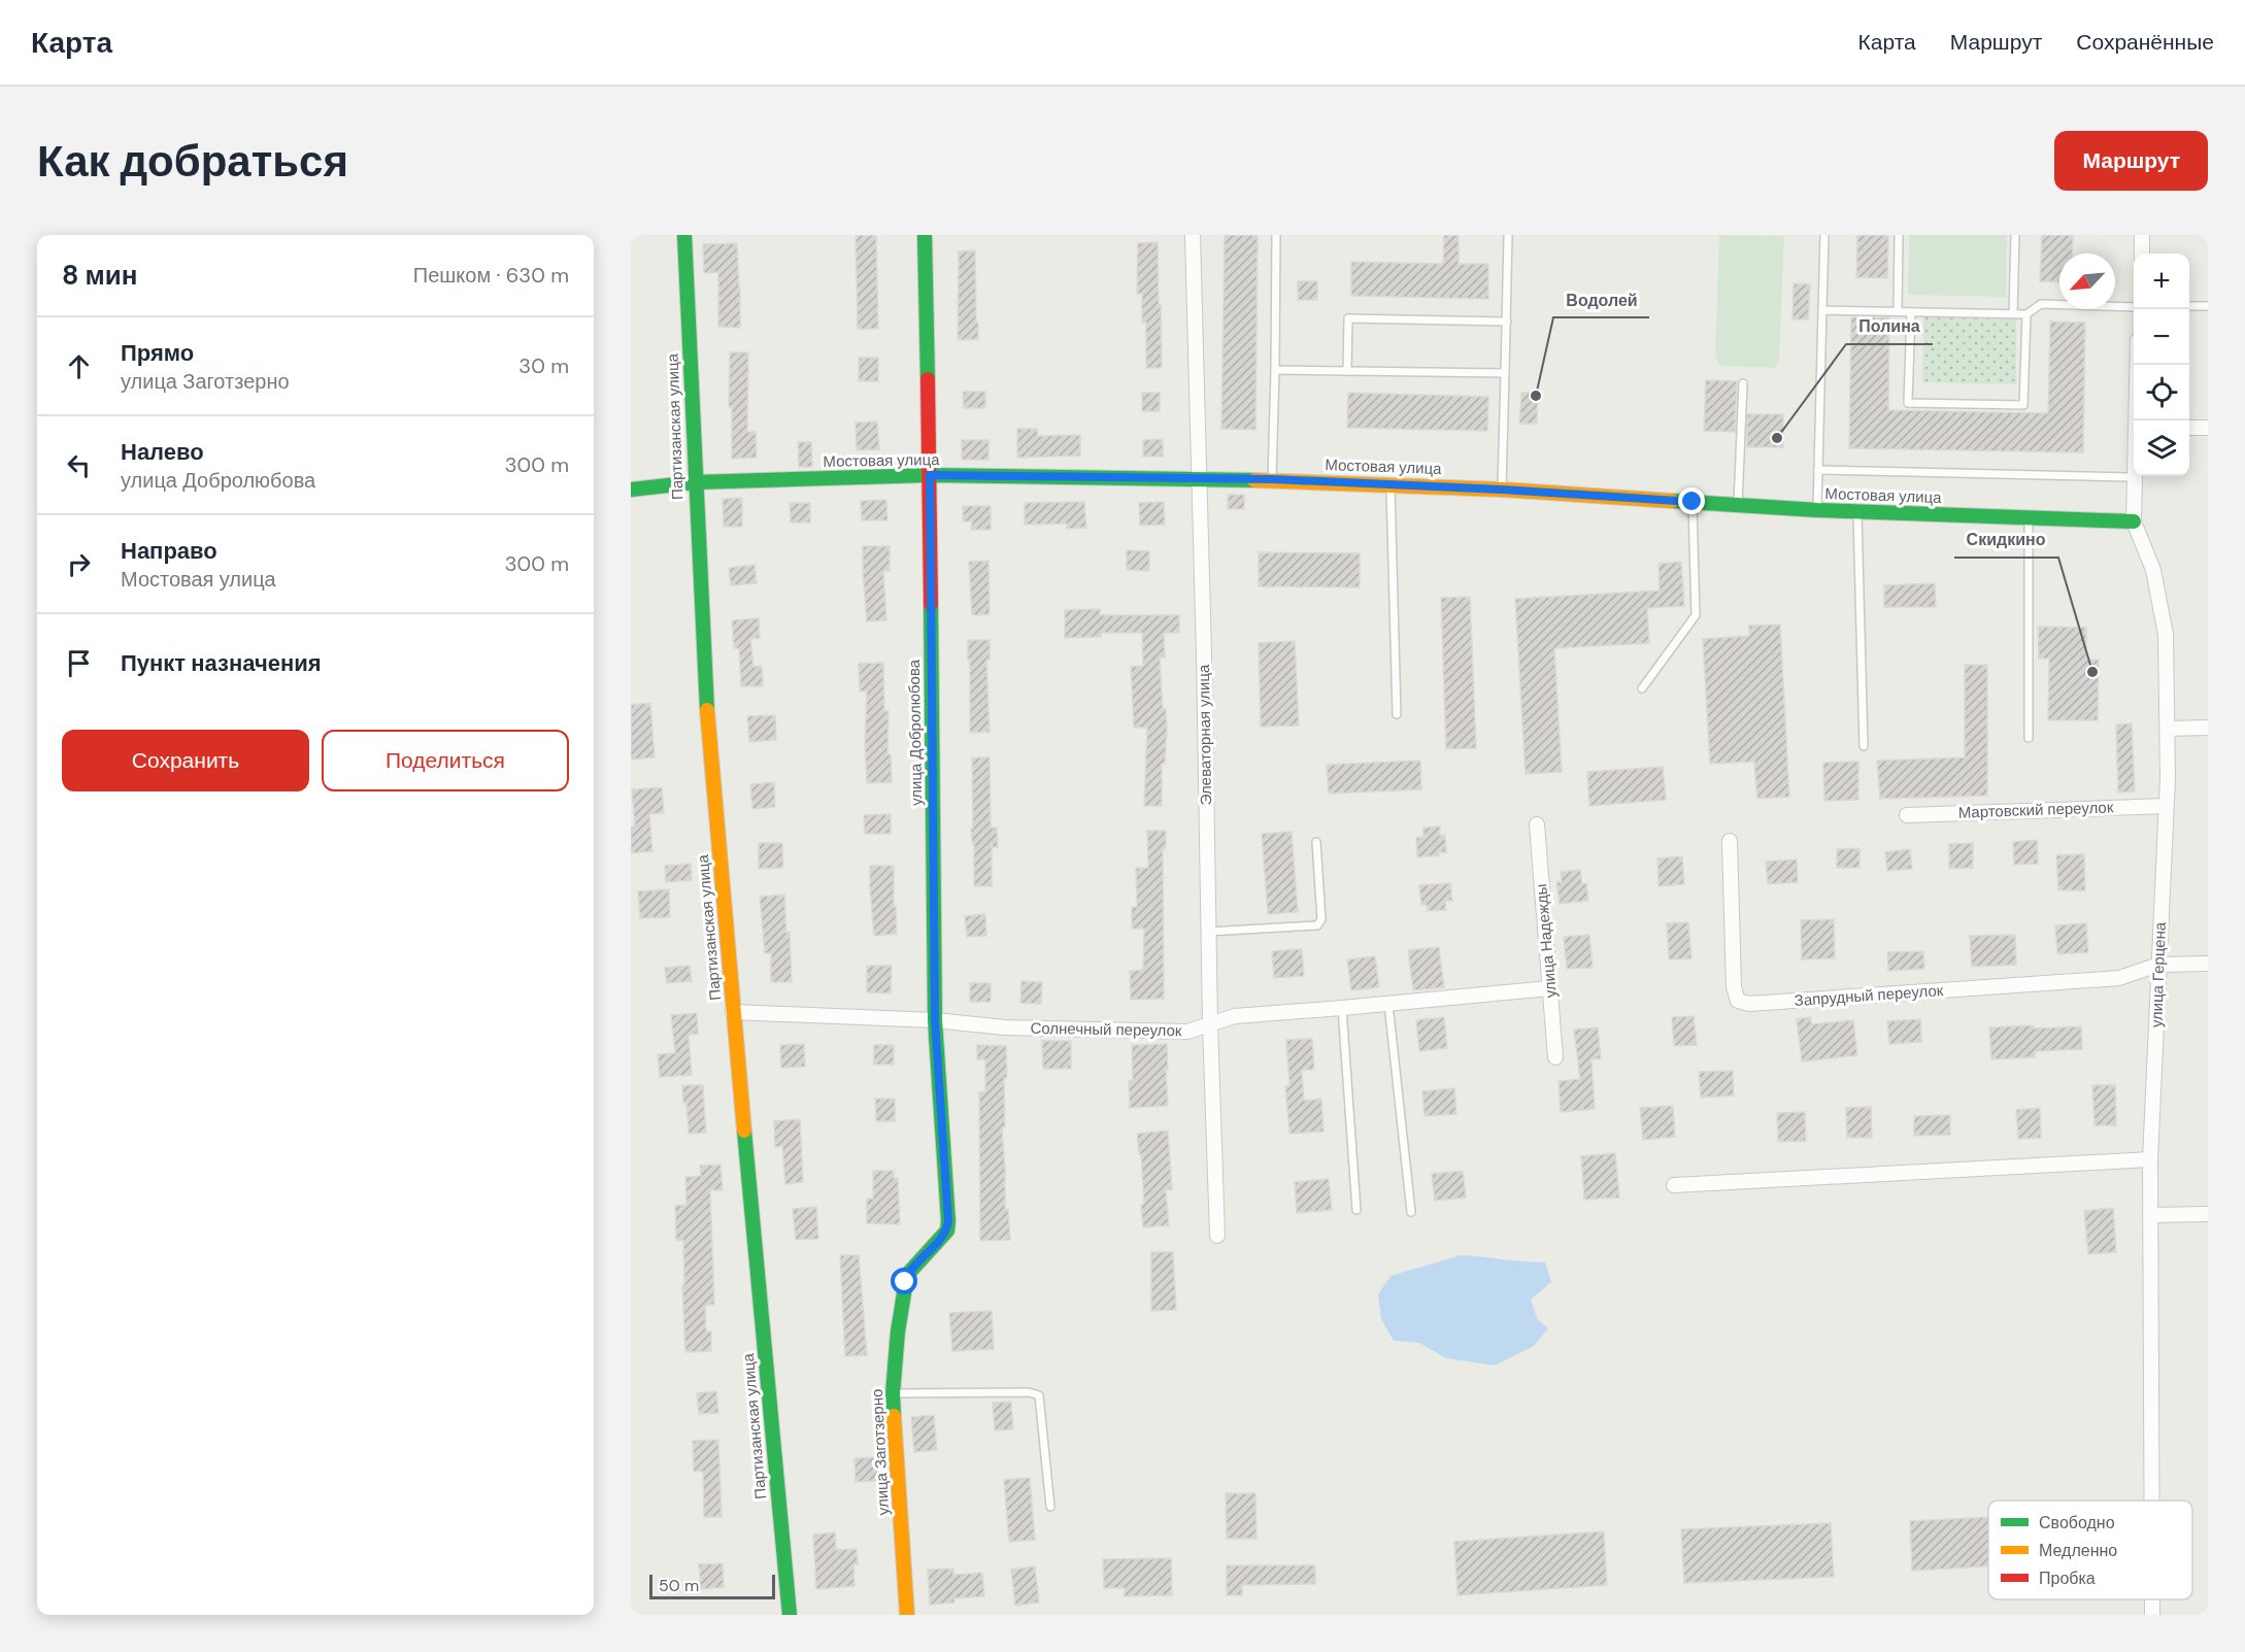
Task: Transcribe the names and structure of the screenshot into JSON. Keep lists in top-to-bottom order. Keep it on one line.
{"streets":{"street":["Партизанская улица","Мостовая улица","улица Добролюбова","Элеваторная улица","Мартовский переулок","улица Надежды","улица Герцена","Запрудный переулок","Солнечный переулок","улица Заготзерно"]},"crossings":[["Партизанская улица","Мостовая улица"],["Партизанская улица","Солнечный переулок"],["Мостовая улица","улица Добролюбова"],["Мостовая улица","Элеваторная улица"],["Мостовая улица","улица Герцена"],["улица Добролюбова","Солнечный переулок"],["улица Добролюбова","улица Заготзерно"],["Элеваторная улица","Солнечный переулок"],["Мартовский переулок","улица Герцена"],["улица Надежды","Солнечный переулок"],["улица Герцена","Запрудный переулок"]],"places":["Водолей","Полина","Скидкино"],"legend":["Свободно","Медленно","Пробка"],"scale_bar":"50 m","north":"bottom left","page":{"header":"Карта","nav":["Карта","Маршрут","Сохранённые"],"buttons":["Маршрут",["Сохранить","Поделиться"]],"title":"Как добраться","heading":["8 мин","Пешком · 630 m"],"map_buttons":["+","−"],"list":[["Прямо","улица Заготзерно","30 m"],["Налево","улица Добролюбова","300 m"],["Направо","Мостовая улица","300 m"],"Пункт назначения"],"scale":"50 m"}}
